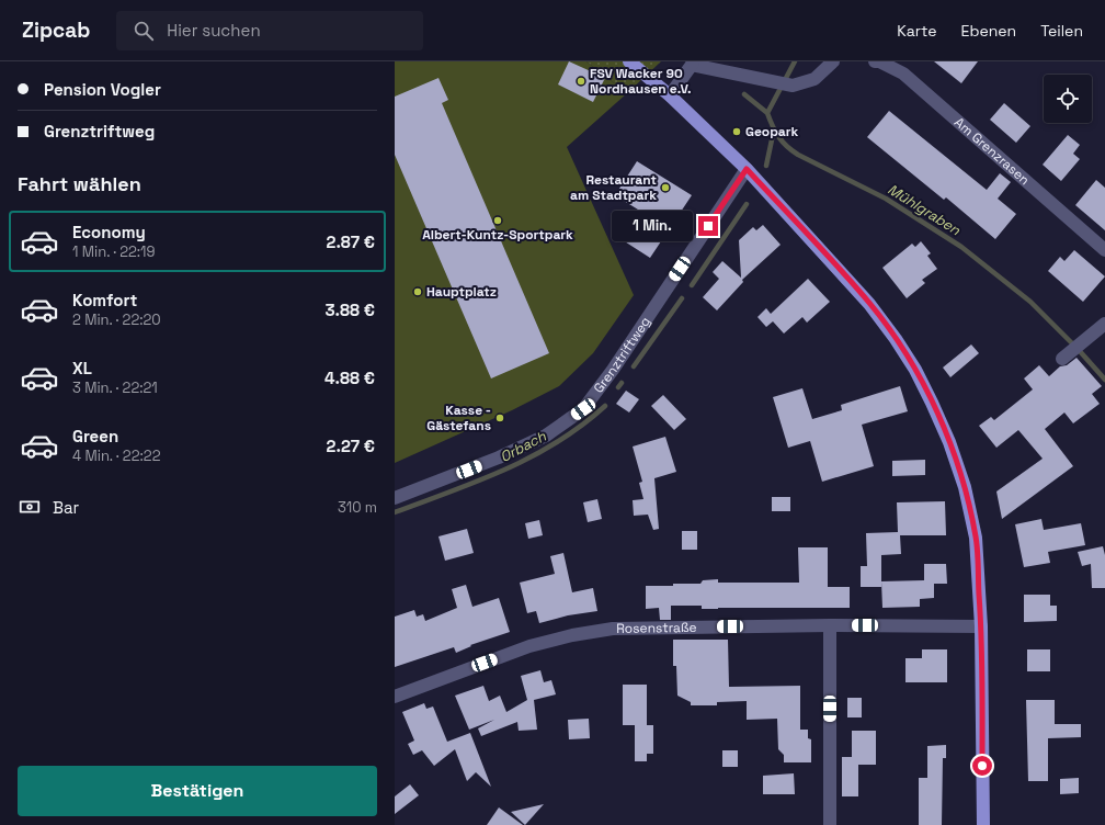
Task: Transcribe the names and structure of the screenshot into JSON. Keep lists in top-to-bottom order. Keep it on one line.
{"streets":{"street":["Am Grenzrasen","Grenztriftweg","Rosenstraße"]},"water":["Mühlgraben","Orbach"],"places":["FSV Wacker 90 Nordhausen e.V.","Geopark","Restaurant am Stadtpark","Albert-Kuntz-Sportpark","Hauptplatz","Kasse - Gästefans"],"page":{"header":"Zipcab","search":"Hier suchen","nav":["Karte","Ebenen","Teilen"],"banner":["Pension Vogler","Grenztriftweg"],"heading":"Fahrt wählen","list":[{"name":"Economy","note":"1 Min. · 22:19","value":"2.87 €"},{"name":"Komfort","note":"2 Min. · 22:20","value":"3.88 €"},{"name":"XL","note":"3 Min. · 22:21","value":"4.88 €"},{"name":"Green","note":"4 Min. · 22:22","value":"2.27 €"}],"bubble":"1 Min.","pay":["Bar","310 m"],"buttons":"Bestätigen"}}
